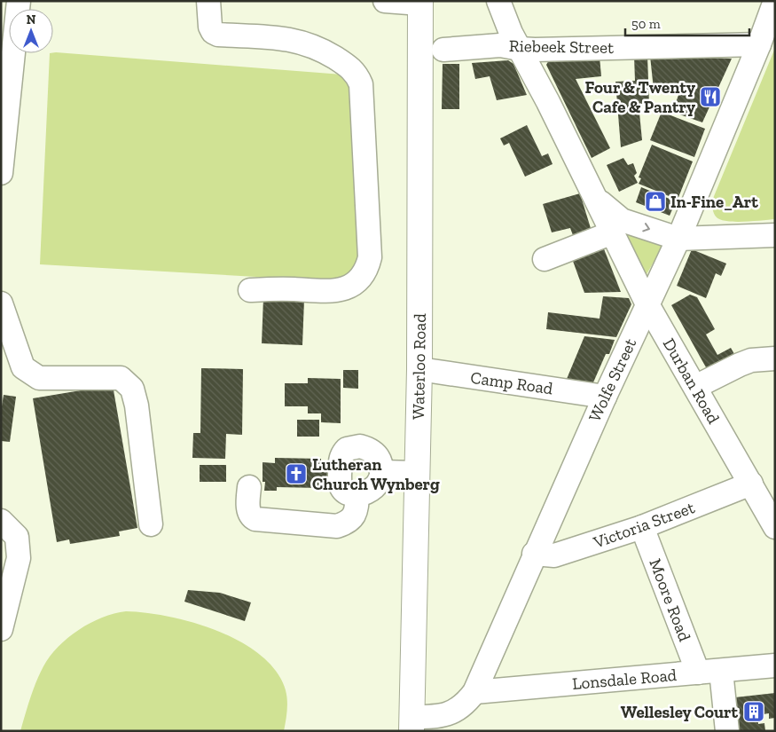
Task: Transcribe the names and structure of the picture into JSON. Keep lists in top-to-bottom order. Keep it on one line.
{"streets":{"main road":["Waterloo Road"],"street":["Riebeek Street","Wolfe Street","Durban Road","Camp Road","Victoria Street","Moore Road","Lonsdale Road"]},"crossings":[["Riebeek Street","Wolfe Street"],["Riebeek Street","Durban Road"],["Waterloo Road","Wolfe Street"],["Waterloo Road","Camp Road"],["Wolfe Street","Durban Road"],["Wolfe Street","Camp Road"],["Wolfe Street","Victoria Street"],["Wolfe Street","Lonsdale Road"],["Durban Road","Victoria Street"],["Victoria Street","Moore Road"],["Moore Road","Lonsdale Road"]],"places":{"restaurant":["Four & Twenty Cafe & Pantry"],"shop":["In-Fine_Art"],"church":["Lutheran Church Wynberg"],"building":["Wellesley Court"]},"scale_bar":"50 m","north":"top"}
